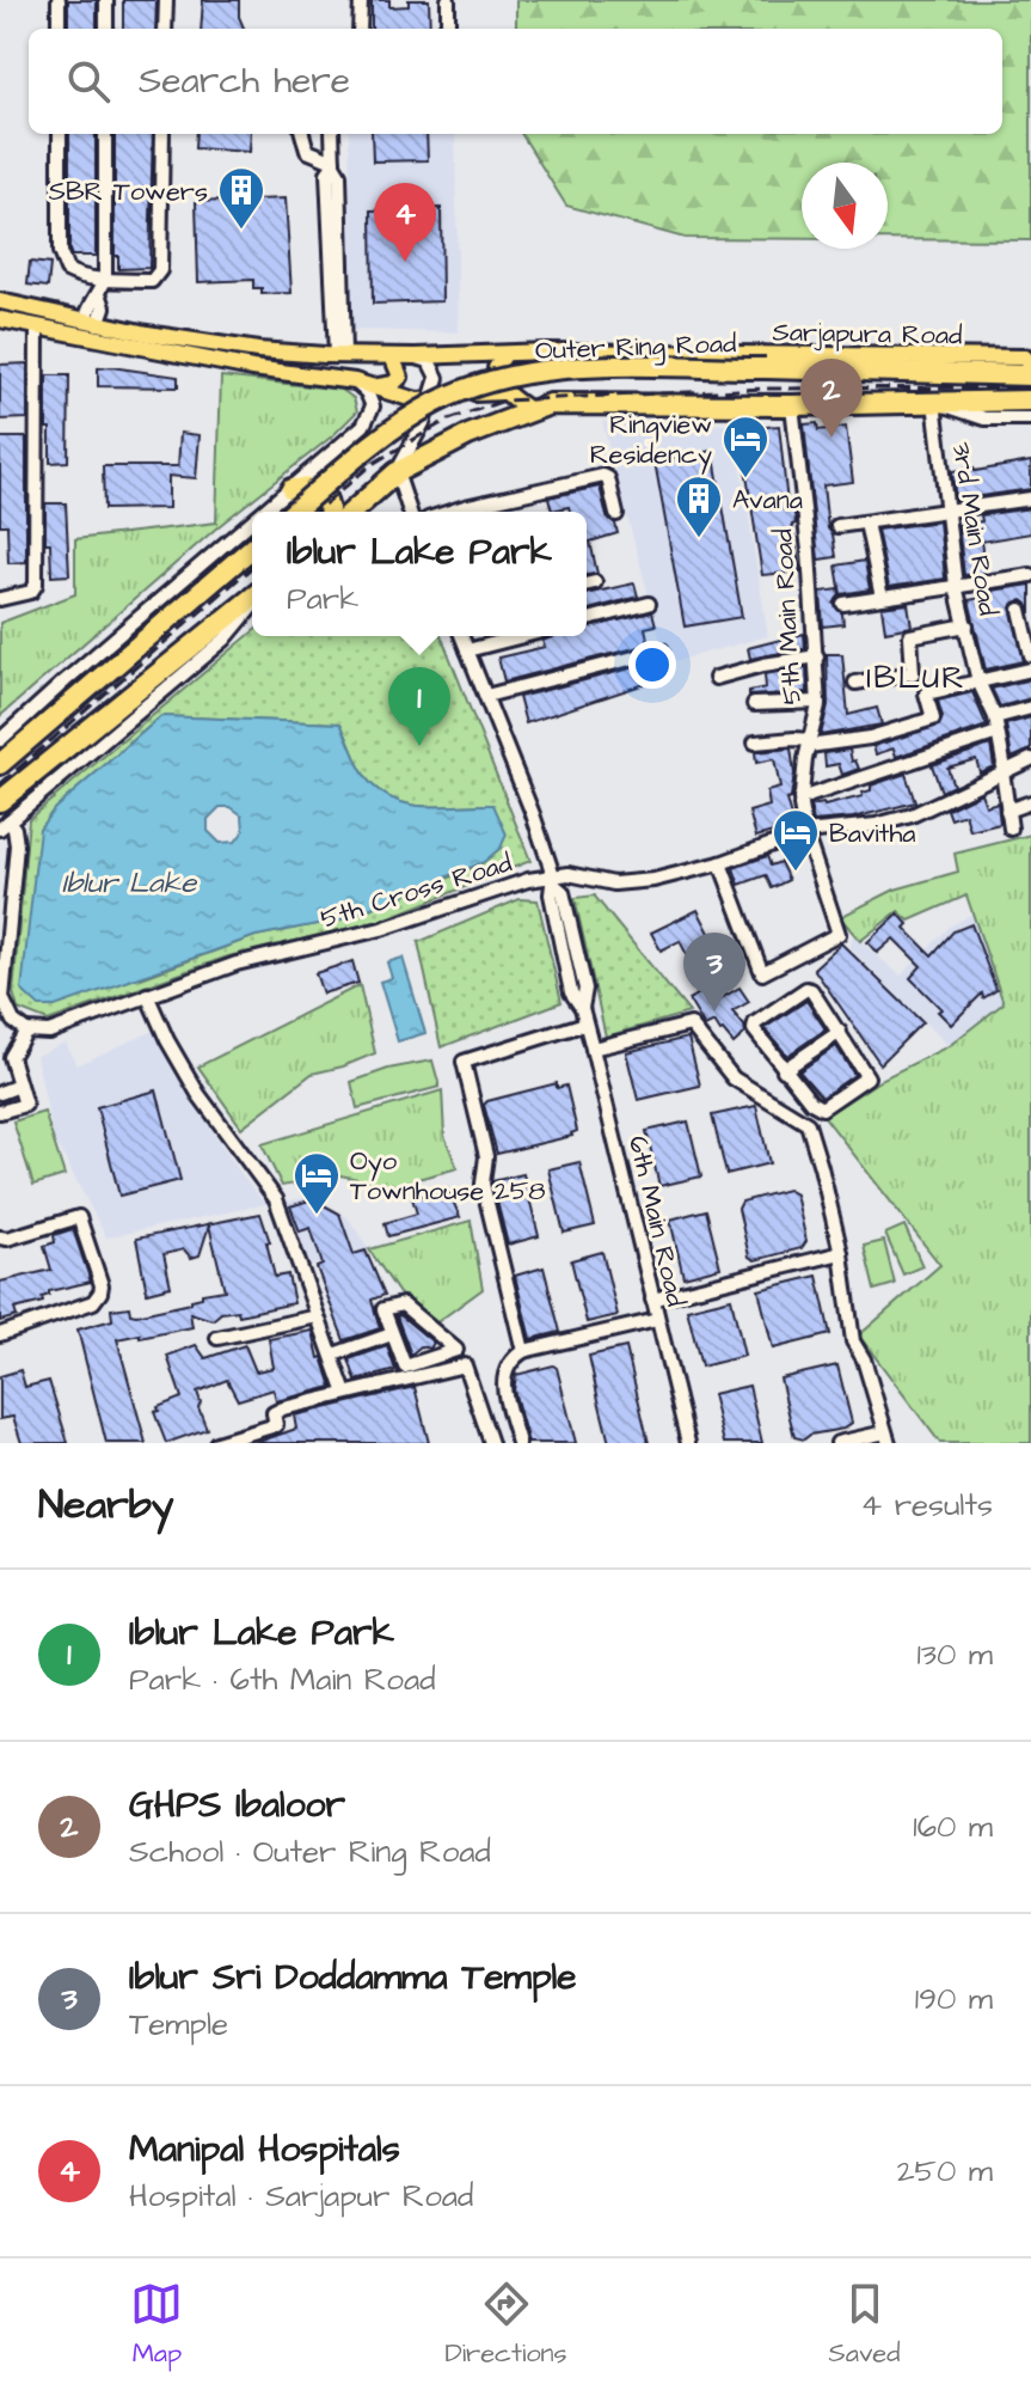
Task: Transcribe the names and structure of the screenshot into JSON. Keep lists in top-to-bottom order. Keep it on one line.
{"streets":{"highway":["Outer Ring Road"],"main road":["Sarjapura Road"],"street":["3rd Main Road","5th Main Road","5th Cross Road","6th Main Road"]},"crossings":[["Sarjapura Road","Outer Ring Road"],["3rd Main Road","5th Cross Road"],["5th Main Road","5th Cross Road"],["5th Cross Road","6th Main Road"]],"districts":["IBLUR"],"water":["Iblur Lake"],"places":{"building":["SBR Towers","Avana"],"hotel":["Ringview Residency","Bavitha","Oyo Townhouse 258"]},"north":"bottom","page":{"search":"Search here","pins":["4","2","1","3"],"popup":["Iblur Lake Park","Park"],"heading":["Nearby","4 results"],"list":[{"mark":"1","name":"Iblur Lake Park","note":"Park · 6th Main Road","value":"130 m"},{"mark":"2","name":"GHPS Ibaloor","note":"School · Outer Ring Road","value":"160 m"},{"mark":"3","name":"Iblur Sri Doddamma Temple","note":"Temple","value":"190 m"},{"mark":"4","name":"Manipal Hospitals","note":"Hospital · Sarjapur Road","value":"250 m"}],"nav":["Map","Directions","Saved"]}}
